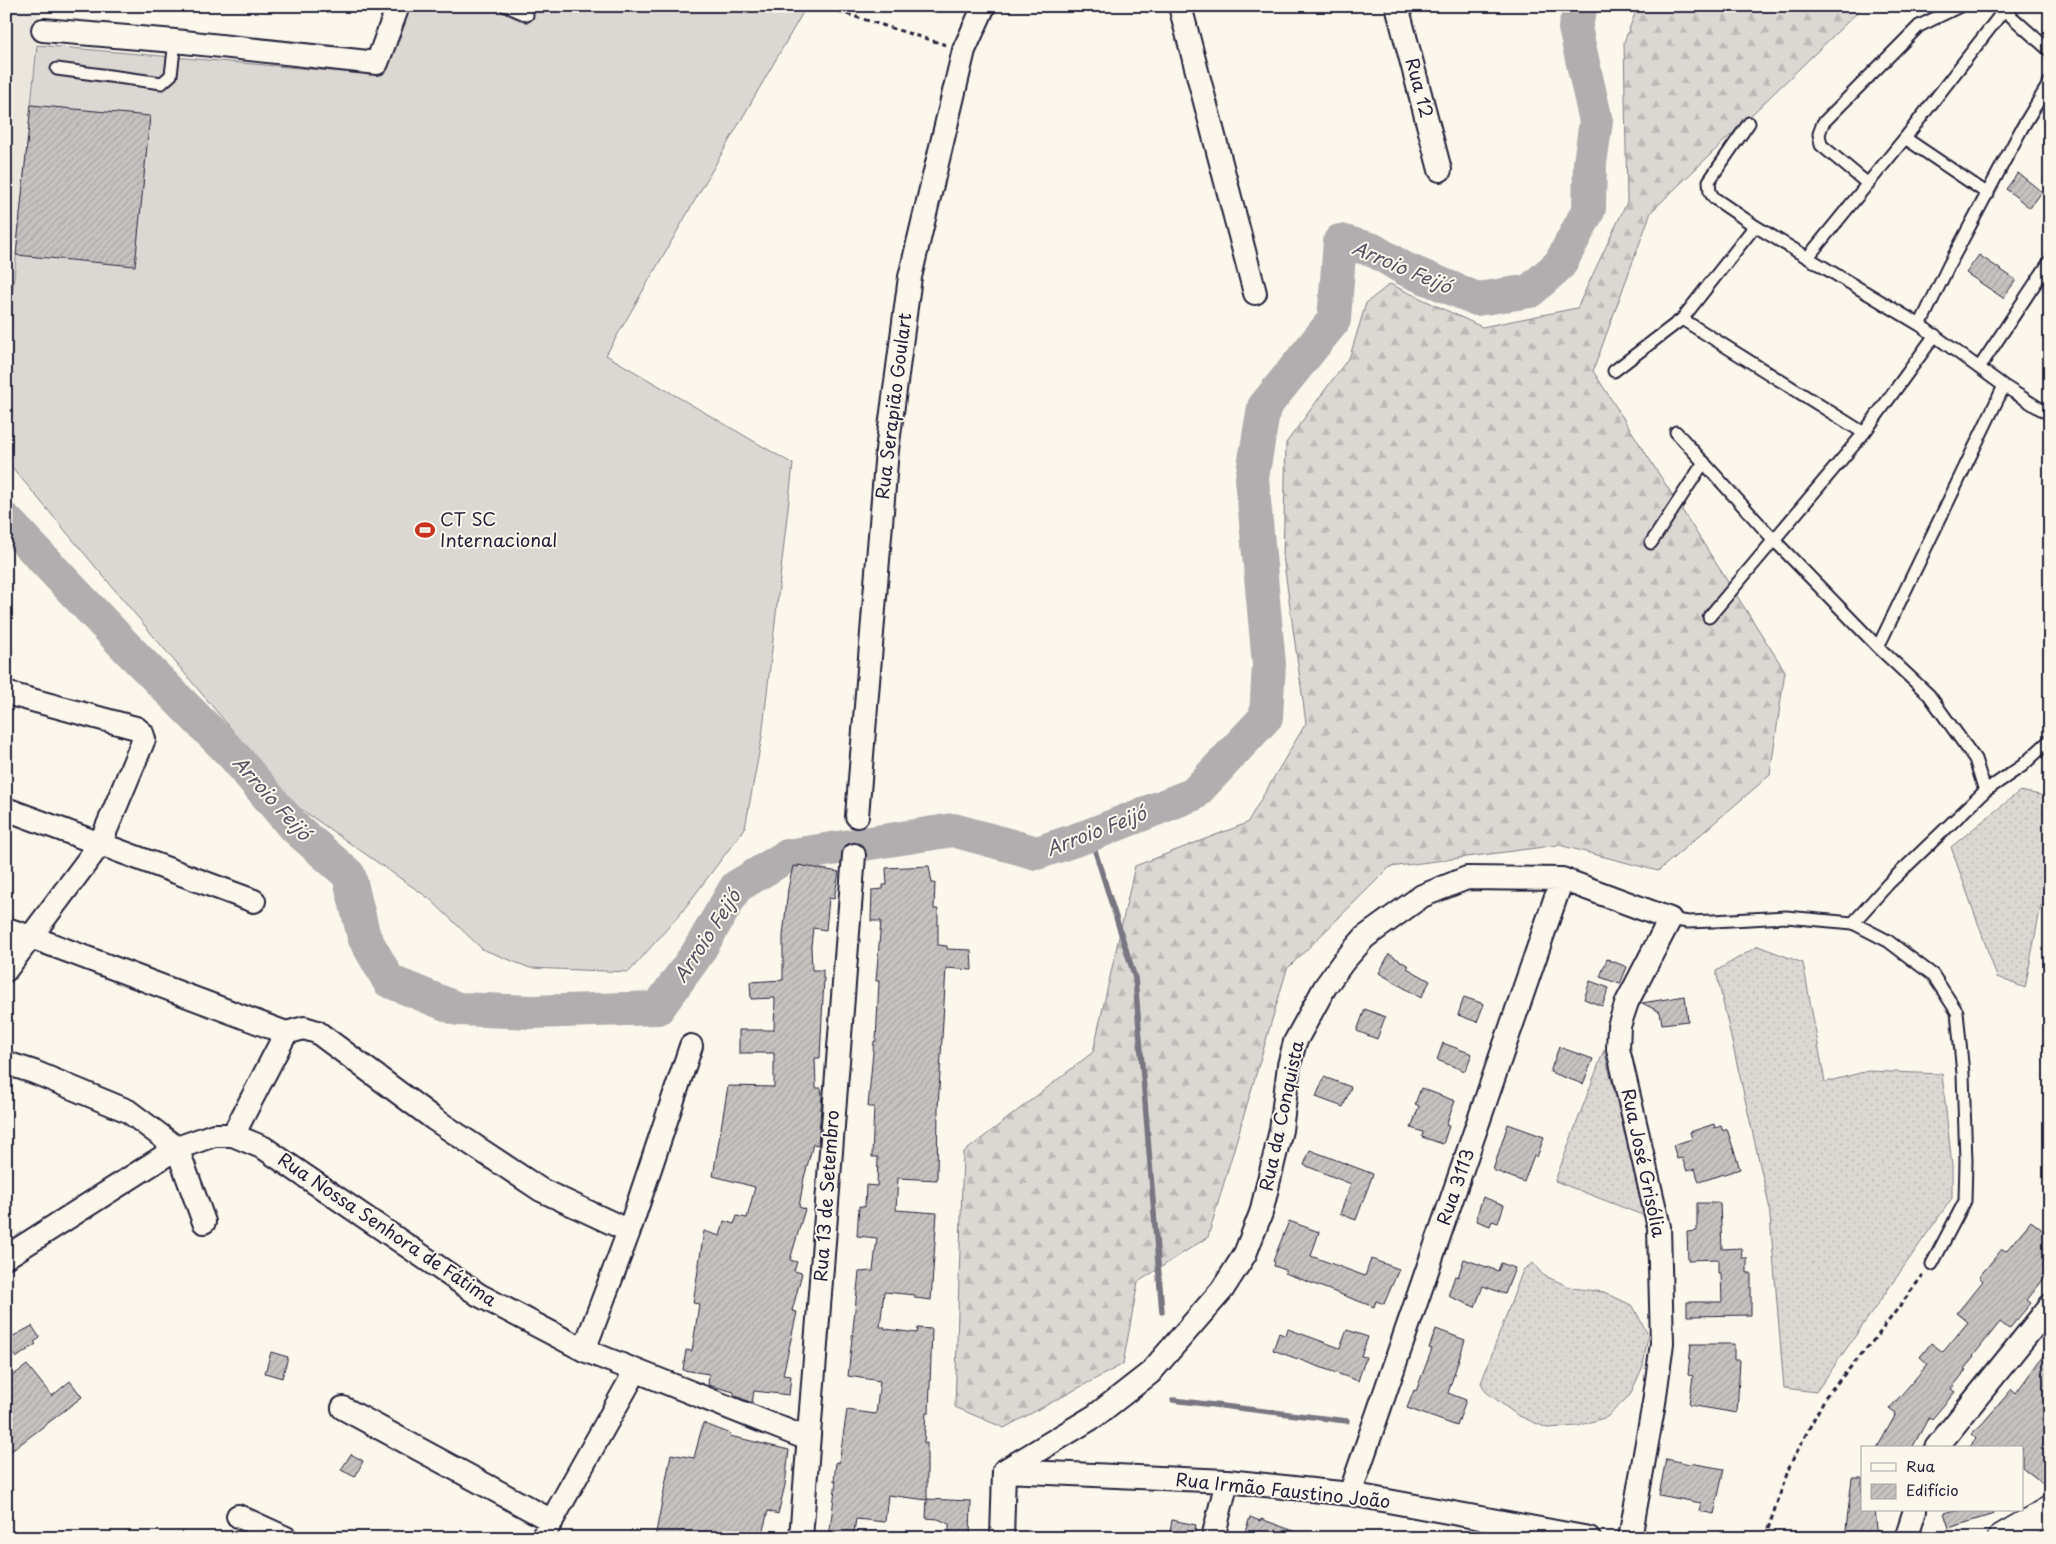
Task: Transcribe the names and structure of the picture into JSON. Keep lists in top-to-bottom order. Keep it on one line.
{"streets":{"street":["Rua 12","Rua Serapião Goulart","Rua da Conquista","Rua José Grisólia","Rua 3113","Rua 13 de Setembro","Rua Nossa Senhora de Fátima","Rua Irmão Faustino João"]},"crossings":[["Rua da Conquista","Rua José Grisólia"],["Rua da Conquista","Rua 3113"],["Rua da Conquista","Rua Irmão Faustino João"],["Rua 3113","Rua Irmão Faustino João"],["Rua 13 de Setembro","Rua Nossa Senhora de Fátima"]],"water":["Arroio Feijó"],"places":{"sports":["CT SC Internacional"]},"legend":["Rua","Edifício"]}
